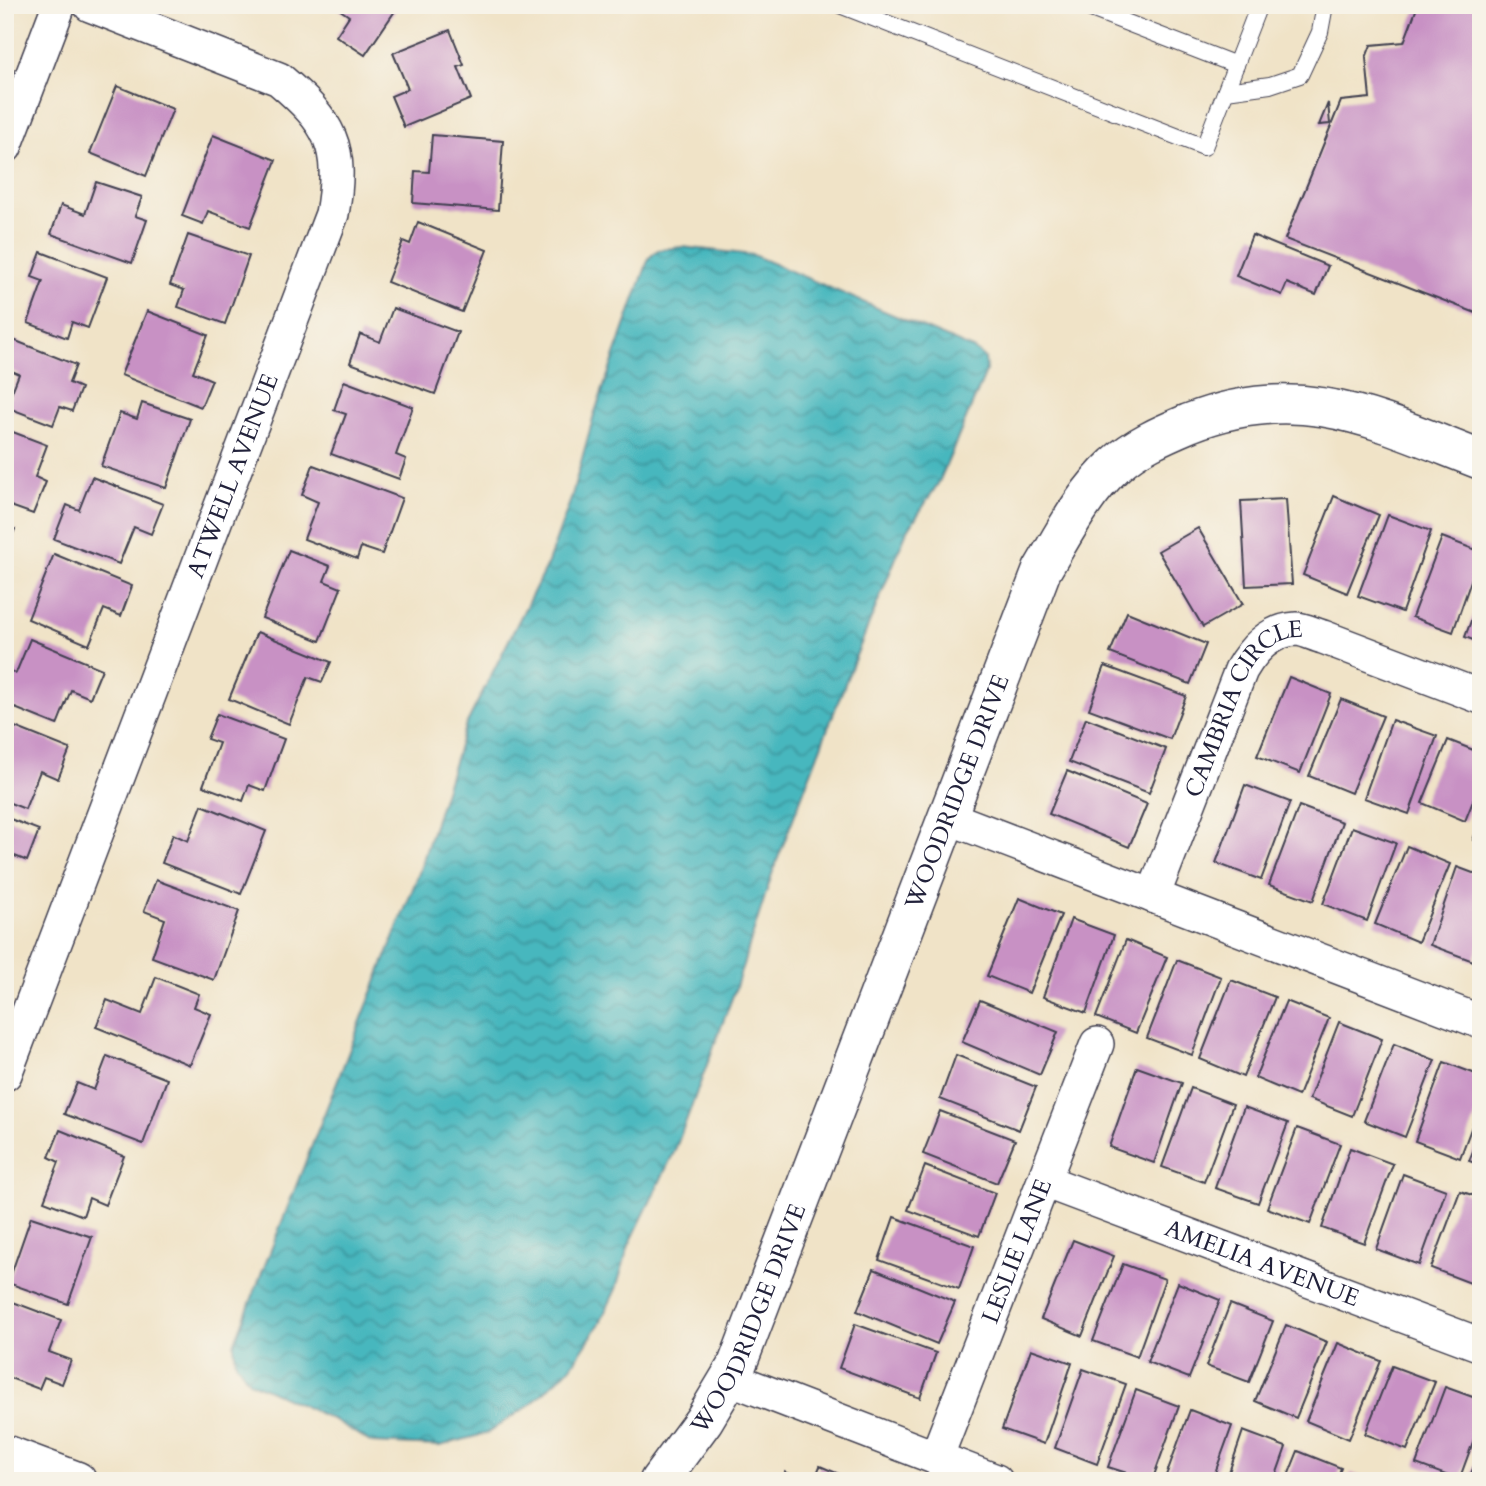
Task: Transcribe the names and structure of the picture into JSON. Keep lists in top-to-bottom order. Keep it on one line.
{"streets":{"street":["ATWELL AVENUE","CAMBRIA CIRCLE","WOODRIDGE DRIVE","LESLIE LANE","AMELIA AVENUE"]},"crossings":[["LESLIE LANE","AMELIA AVENUE"]]}
